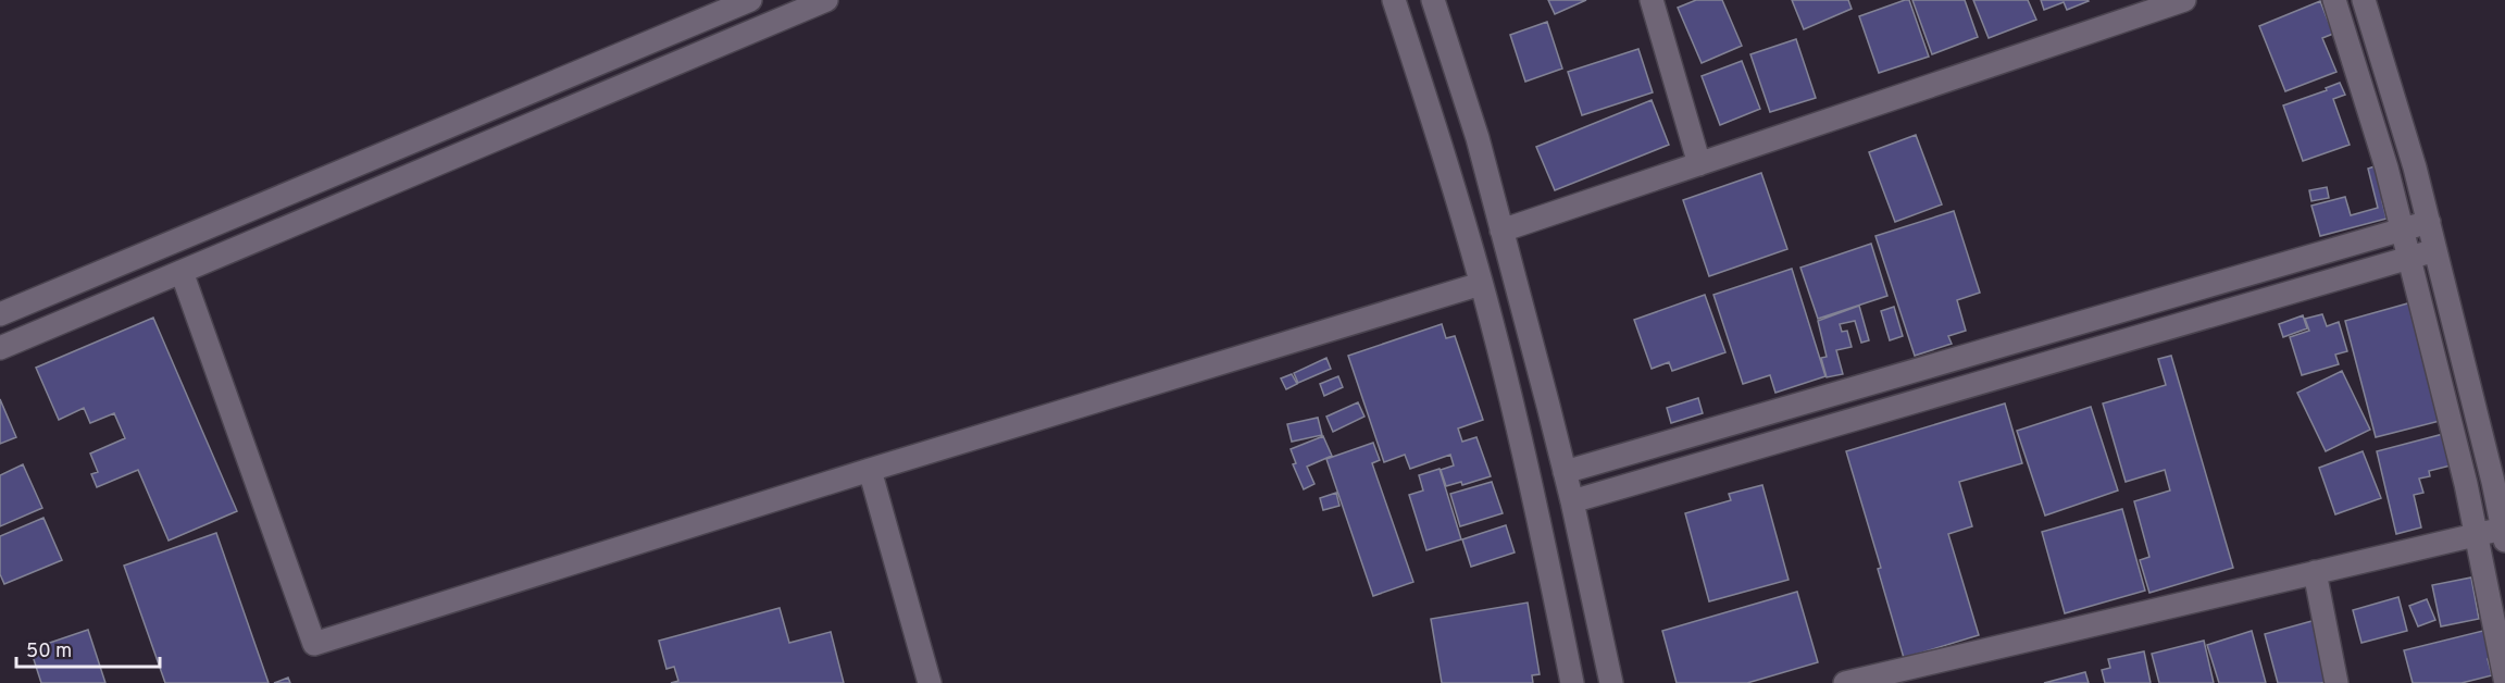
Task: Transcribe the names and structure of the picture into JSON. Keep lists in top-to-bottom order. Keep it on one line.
{"scale_bar":"50 m"}
